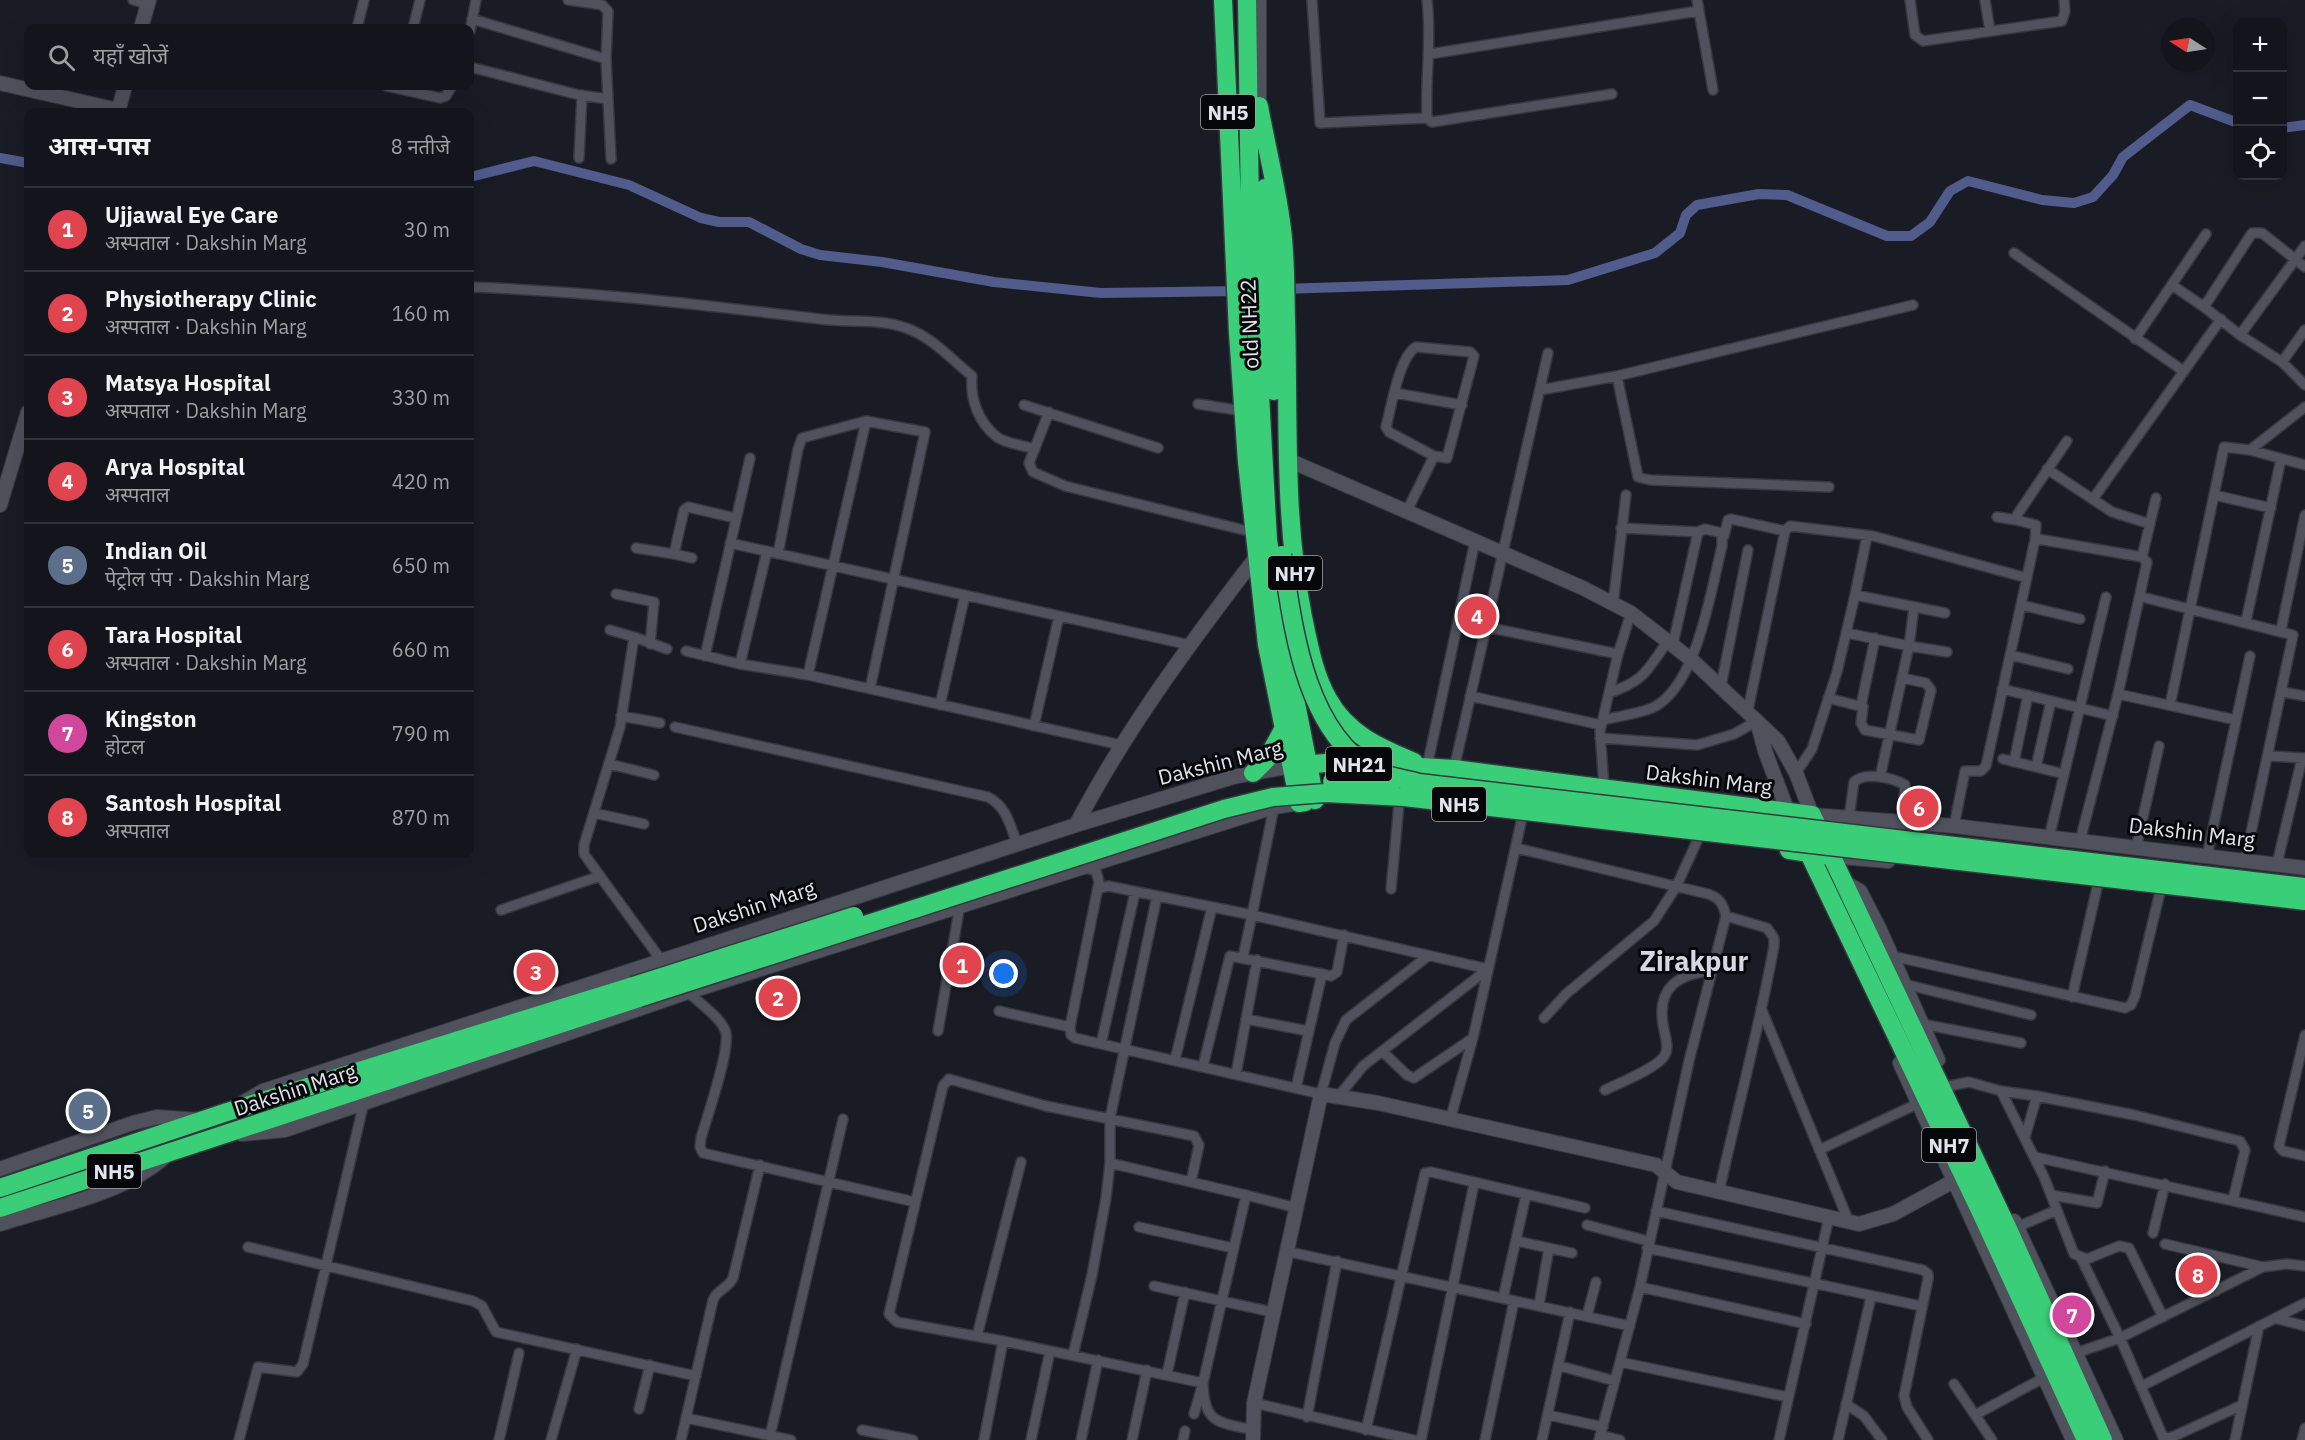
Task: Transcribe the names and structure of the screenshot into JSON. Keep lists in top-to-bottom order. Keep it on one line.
{"streets":{"highway":["NH5","old NH22","NH7","Dakshin Marg","NH21"]},"crossings":[["NH5","old NH22"],["NH5","NH7"],["NH5","Dakshin Marg"],["old NH22","NH7"],["old NH22","Dakshin Marg"],["NH7","Dakshin Marg"]],"districts":["Zirakpur"],"north":"left","page":{"map_buttons":["+","−"],"search":"यहाँ खोजें","heading":["आस-पास","8 नतीजे"],"list":[{"mark":"1","name":"Ujjawal Eye Care","note":"अस्पताल · Dakshin Marg","value":"30 m"},{"mark":"2","name":"Physiotherapy Clinic","note":"अस्पताल · Dakshin Marg","value":"160 m"},{"mark":"3","name":"Matsya Hospital","note":"अस्पताल · Dakshin Marg","value":"330 m"},{"mark":"4","name":"Arya Hospital","note":"अस्पताल","value":"420 m"},{"mark":"5","name":"Indian Oil","note":"पेट्रोल पंप · Dakshin Marg","value":"650 m"},{"mark":"6","name":"Tara Hospital","note":"अस्पताल · Dakshin Marg","value":"660 m"},{"mark":"7","name":"Kingston","note":"होटल","value":"790 m"},{"mark":"8","name":"Santosh Hospital","note":"अस्पताल","value":"870 m"}],"pins":["4","6","1","3","2","5","8","7"]}}
